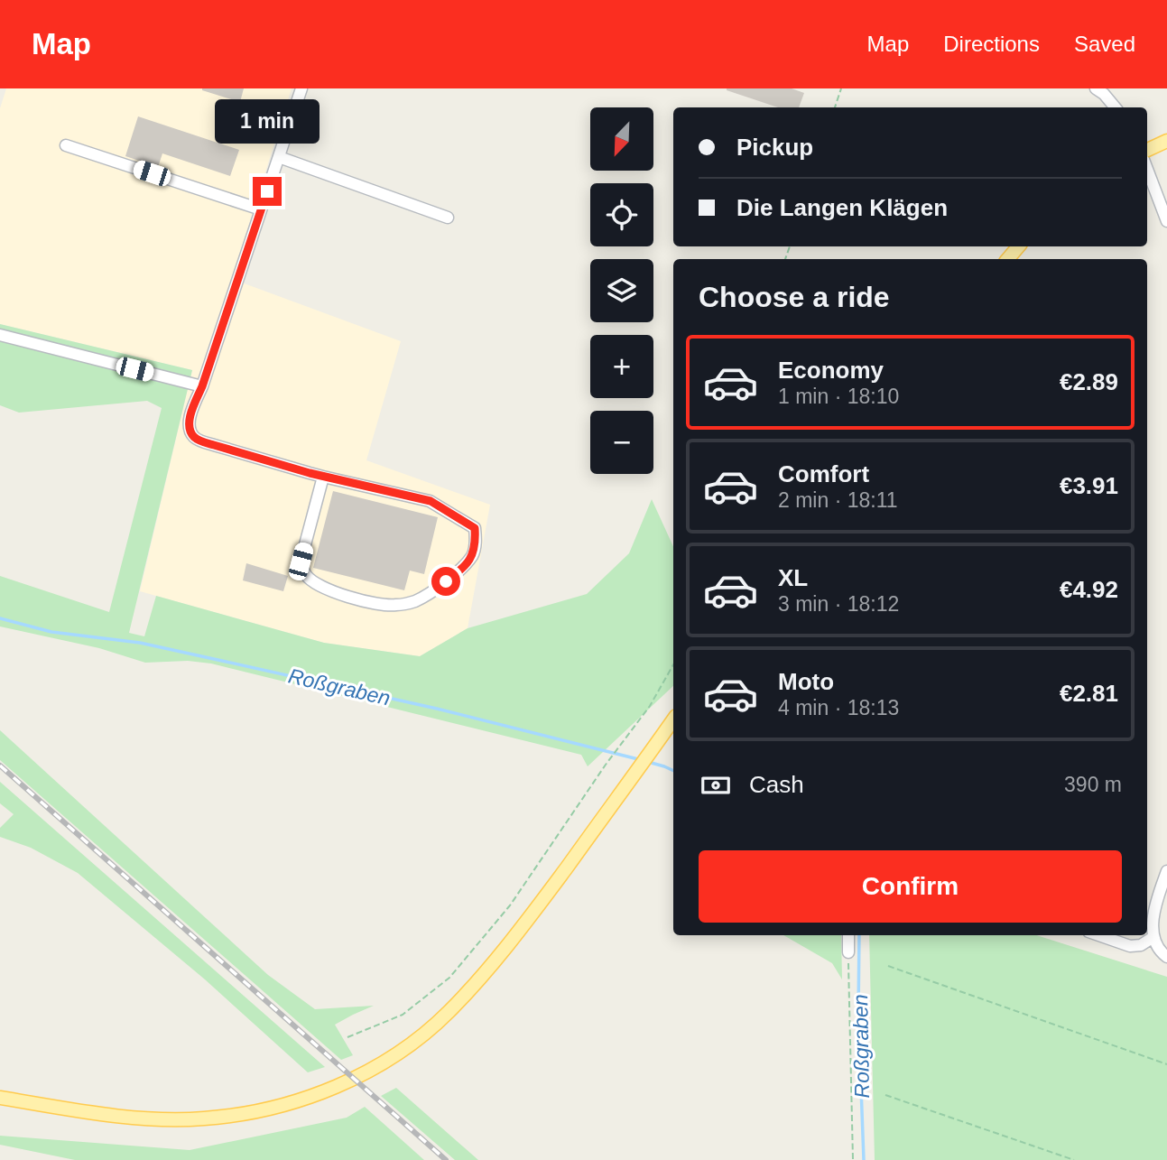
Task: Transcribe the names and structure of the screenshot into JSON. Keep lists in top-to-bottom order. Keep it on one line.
{"water":["Roßgraben"],"north":"bottom left","page":{"header":"Map","nav":["Map","Directions","Saved"],"bubble":"1 min","map_buttons":["+","−"],"banner":["Pickup","Die Langen Klägen"],"heading":"Choose a ride","list":[{"name":"Economy","note":"1 min · 18:10","value":"€2.89"},{"name":"Comfort","note":"2 min · 18:11","value":"€3.91"},{"name":"XL","note":"3 min · 18:12","value":"€4.92"},{"name":"Moto","note":"4 min · 18:13","value":"€2.81"}],"pay":["Cash","390 m"],"buttons":"Confirm"}}
